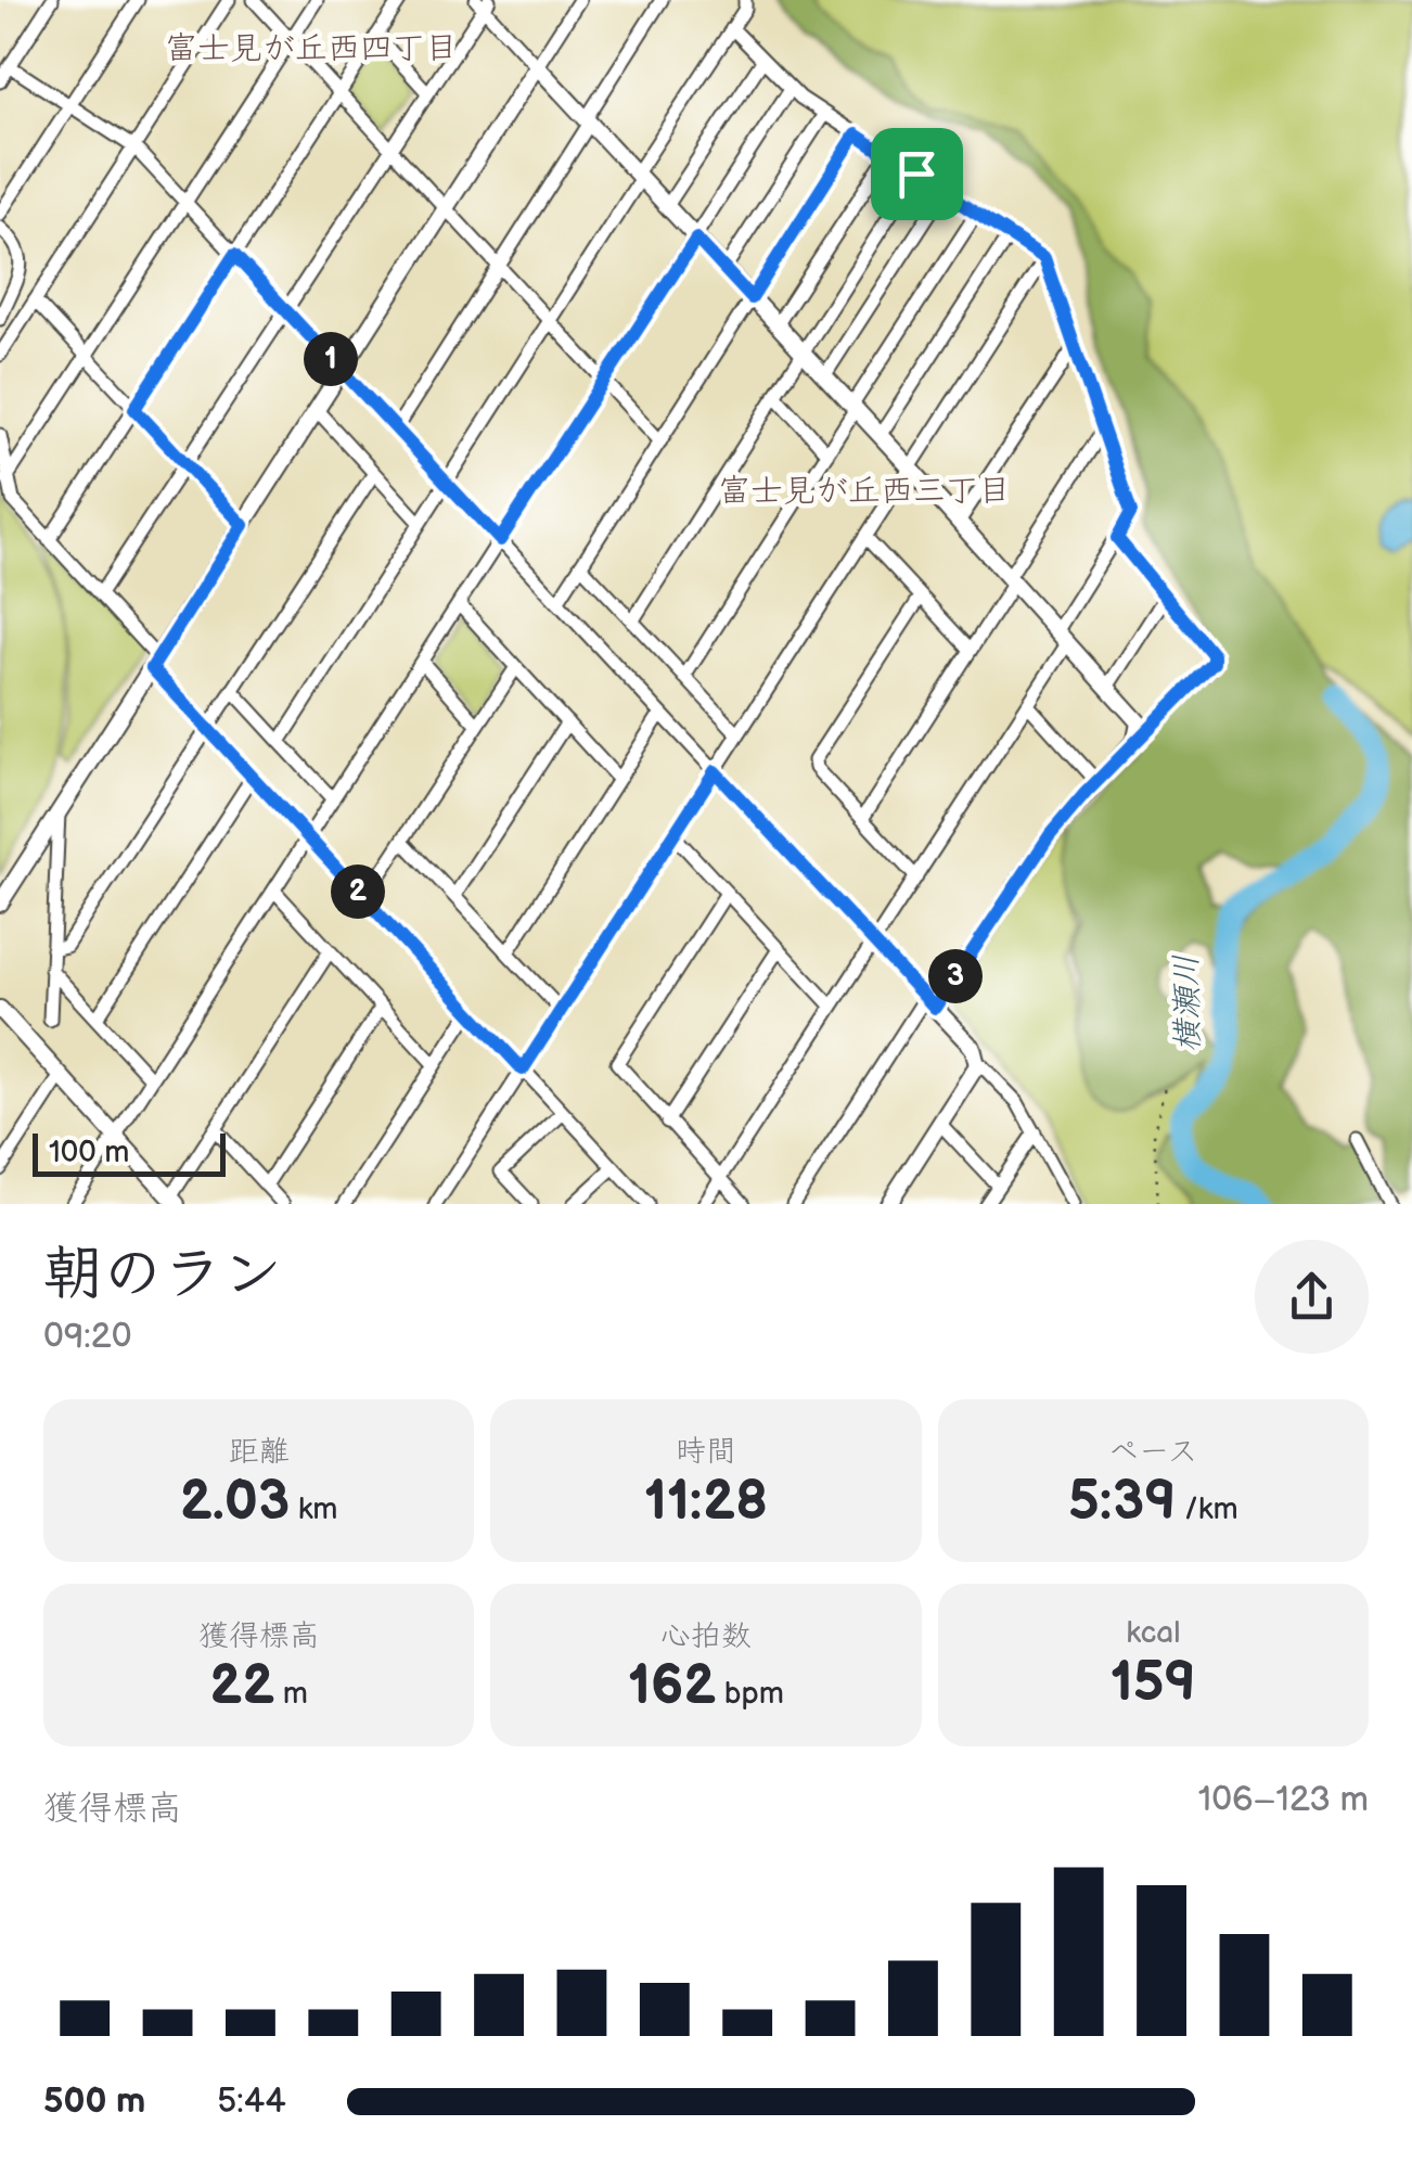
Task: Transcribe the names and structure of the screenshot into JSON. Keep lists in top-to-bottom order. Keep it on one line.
{"districts":["富士見が丘西四丁目","富士見が丘西三丁目"],"water":["横瀬川"],"scale_bar":"100 m","page":{"pins":["1","2","3"],"scale":"100 m","heading":["朝のラン","09:20"],"stats":[["距離","2.03 km"],["時間","11:28"],["ペース","5:39 /km"],["獲得標高","22 m"],["心拍数","162 bpm"],["kcal","159"]],"chart":["獲得標高","106–123 m"],"list":[{"name":"500 m","note":"5:44"}]}}
